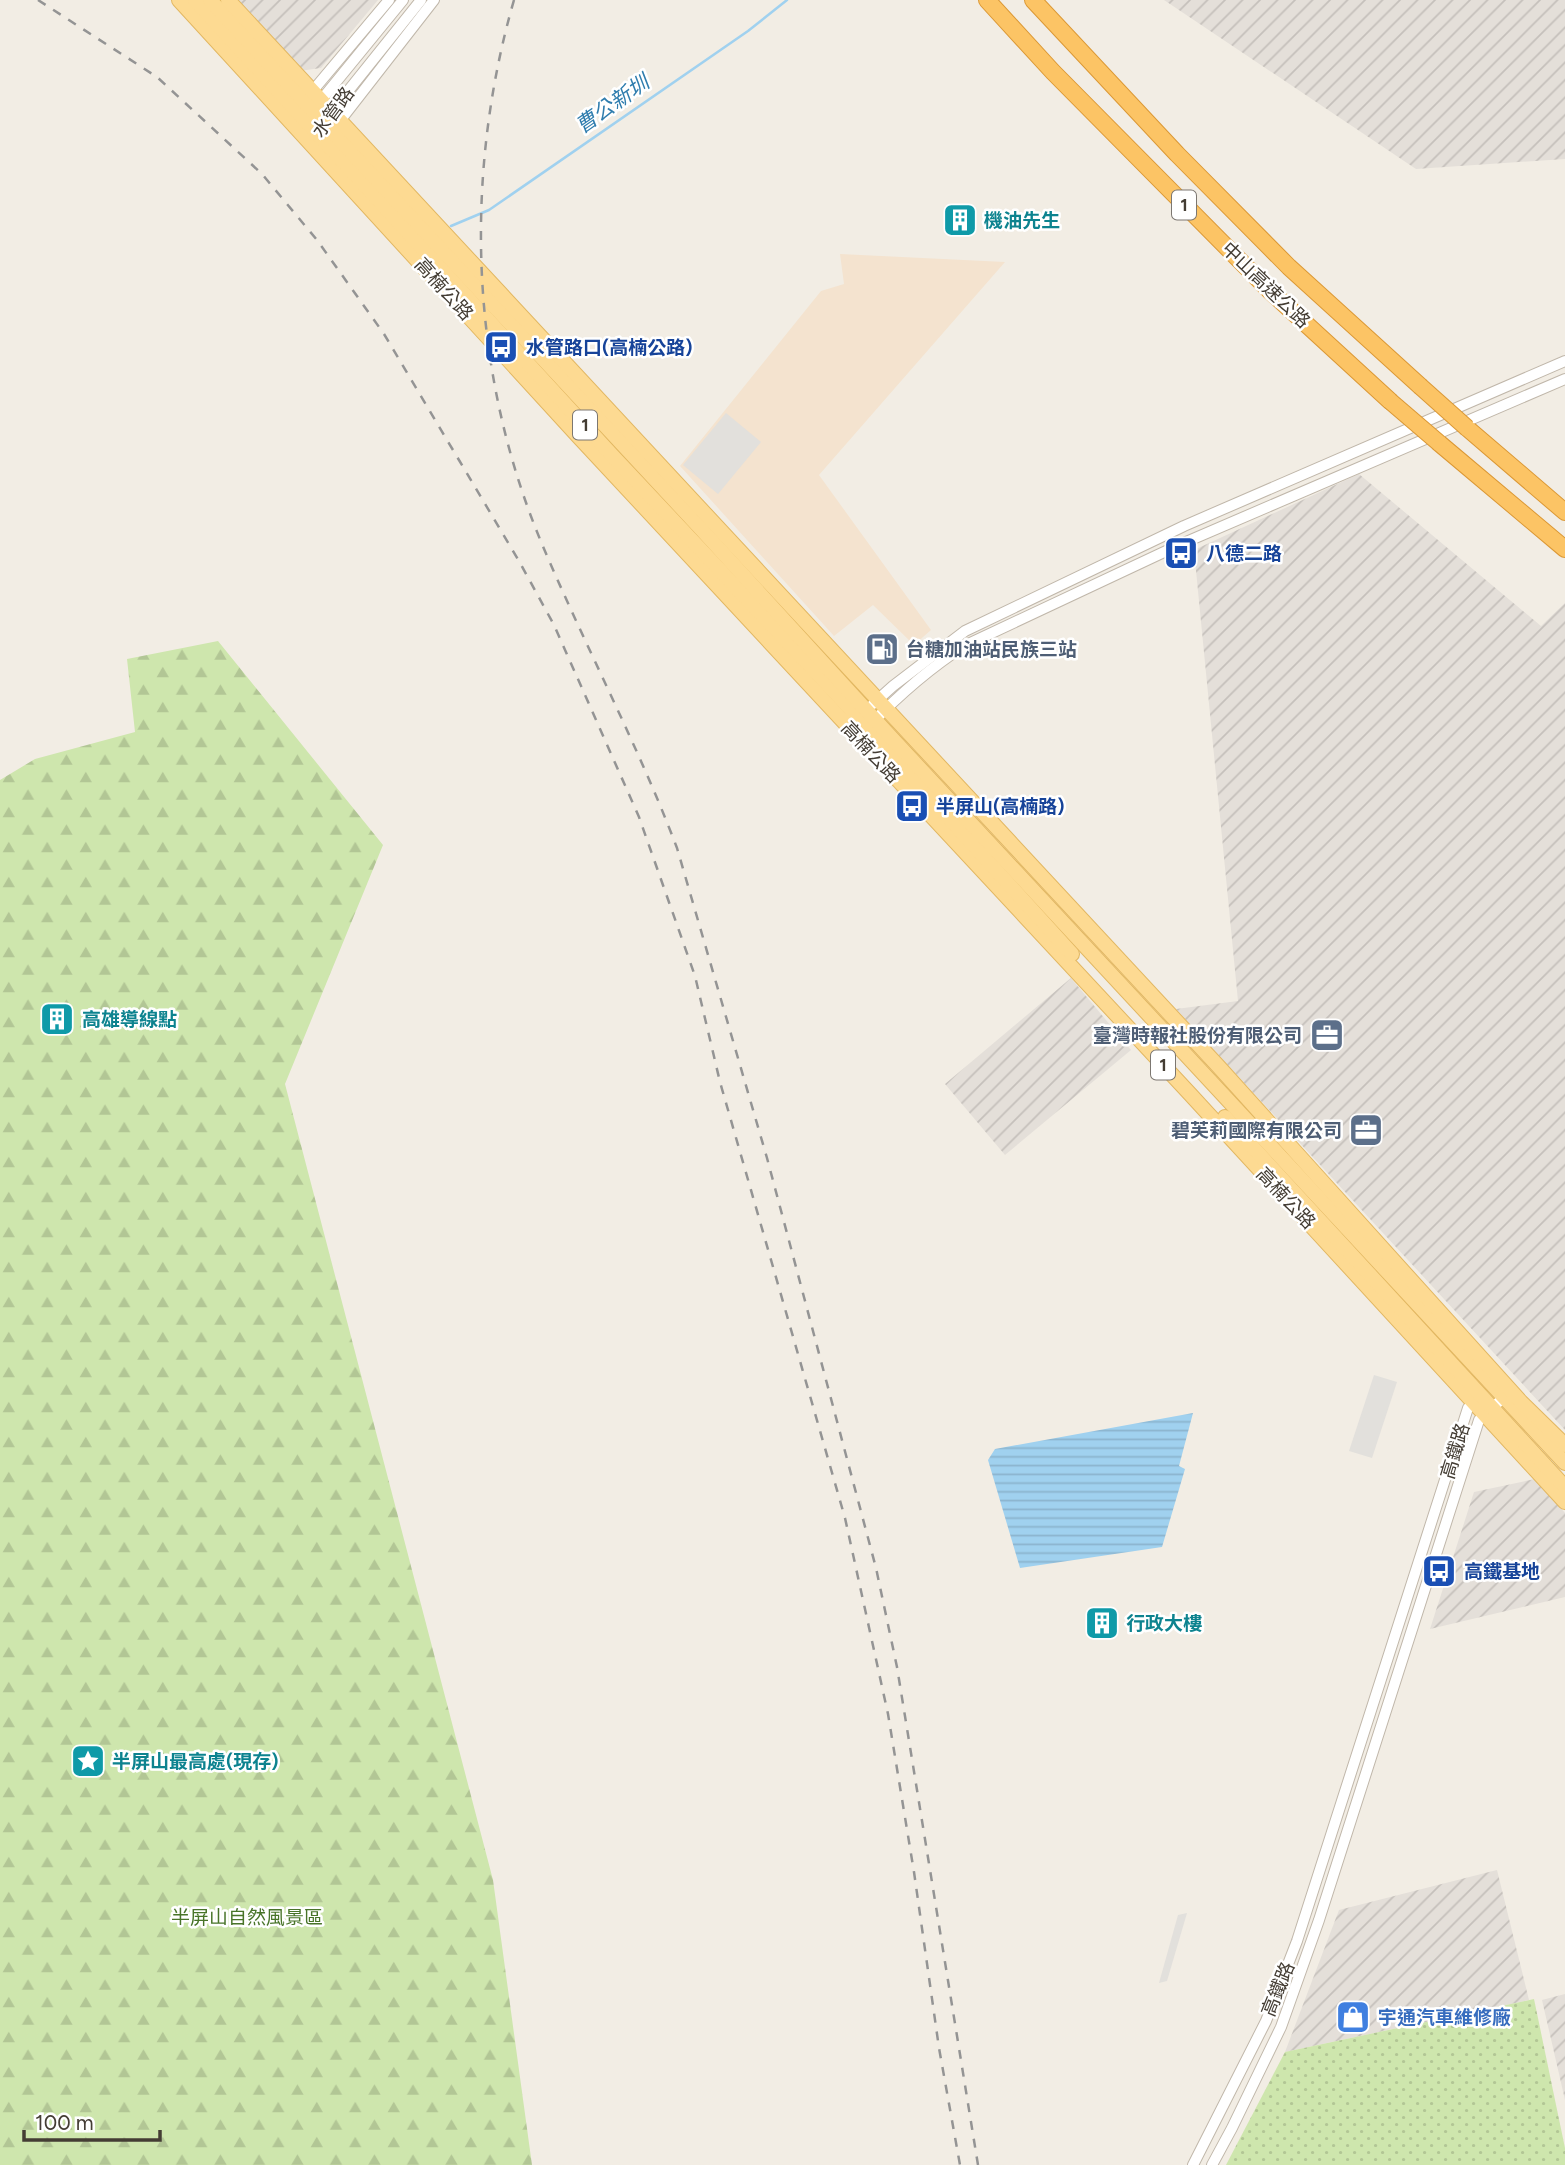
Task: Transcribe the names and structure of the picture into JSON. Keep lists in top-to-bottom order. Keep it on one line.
{"streets":{"highway":["1","中山高速公路"],"main road":["高楠公路"],"street":["水管路","高鐵路"]},"crossings":[["水管路","高楠公路"],["高楠公路","高鐵路"]],"water":["曹公新圳"],"parks":["半屏山自然風景區"],"places":{"building":["機油先生","高雄導線點","行政大樓"],"bus stop":["水管路口(高楠公路)","八德二路","半屏山(高楠路)","高鐵基地"],"fuel station":["台糖加油站民族三站"],"office":["臺灣時報社股份有限公司","碧芙莉國際有限公司"],"place":["半屏山最高處(現存)"],"shop":["宇通汽車維修廠"]},"scale_bar":"100 m"}
